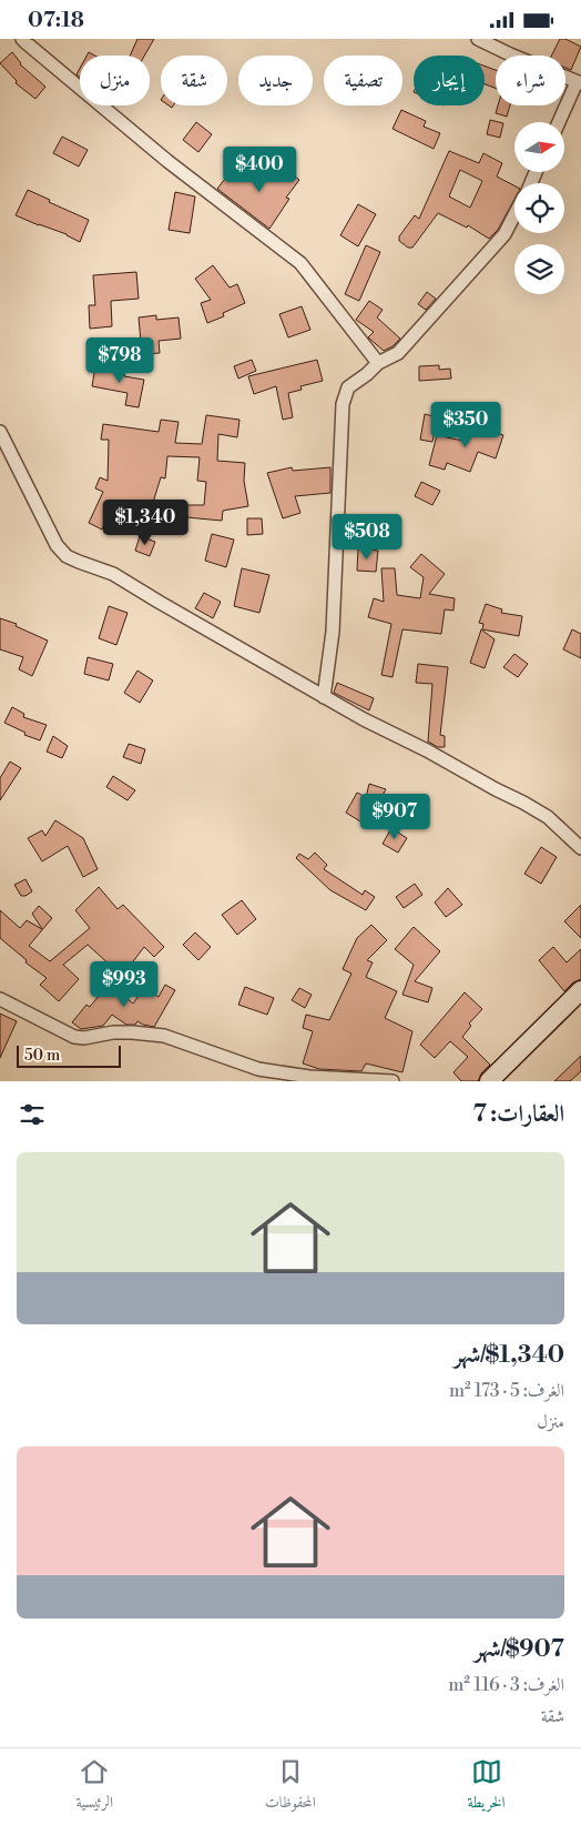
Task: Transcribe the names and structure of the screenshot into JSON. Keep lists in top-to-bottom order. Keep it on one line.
{"scale_bar":"50 m","north":"right","page":{"status":"07:18","chip":["شراء","إيجار","تصفية","جديد","شقة","منزل"],"price":["$400","$798","$350","$1,340","$508","$907","$993"],"scale":"50 m","heading":"العقارات: 7","list":[{"name":"$1,340/شهر","note":"الغرف: 5 · 173 m² · منزل"},{"name":"$907/شهر","note":"الغرف: 3 · 116 m² · شقة"}],"tabs":["الخريطة","المحفوظات","الرئيسية"]}}
